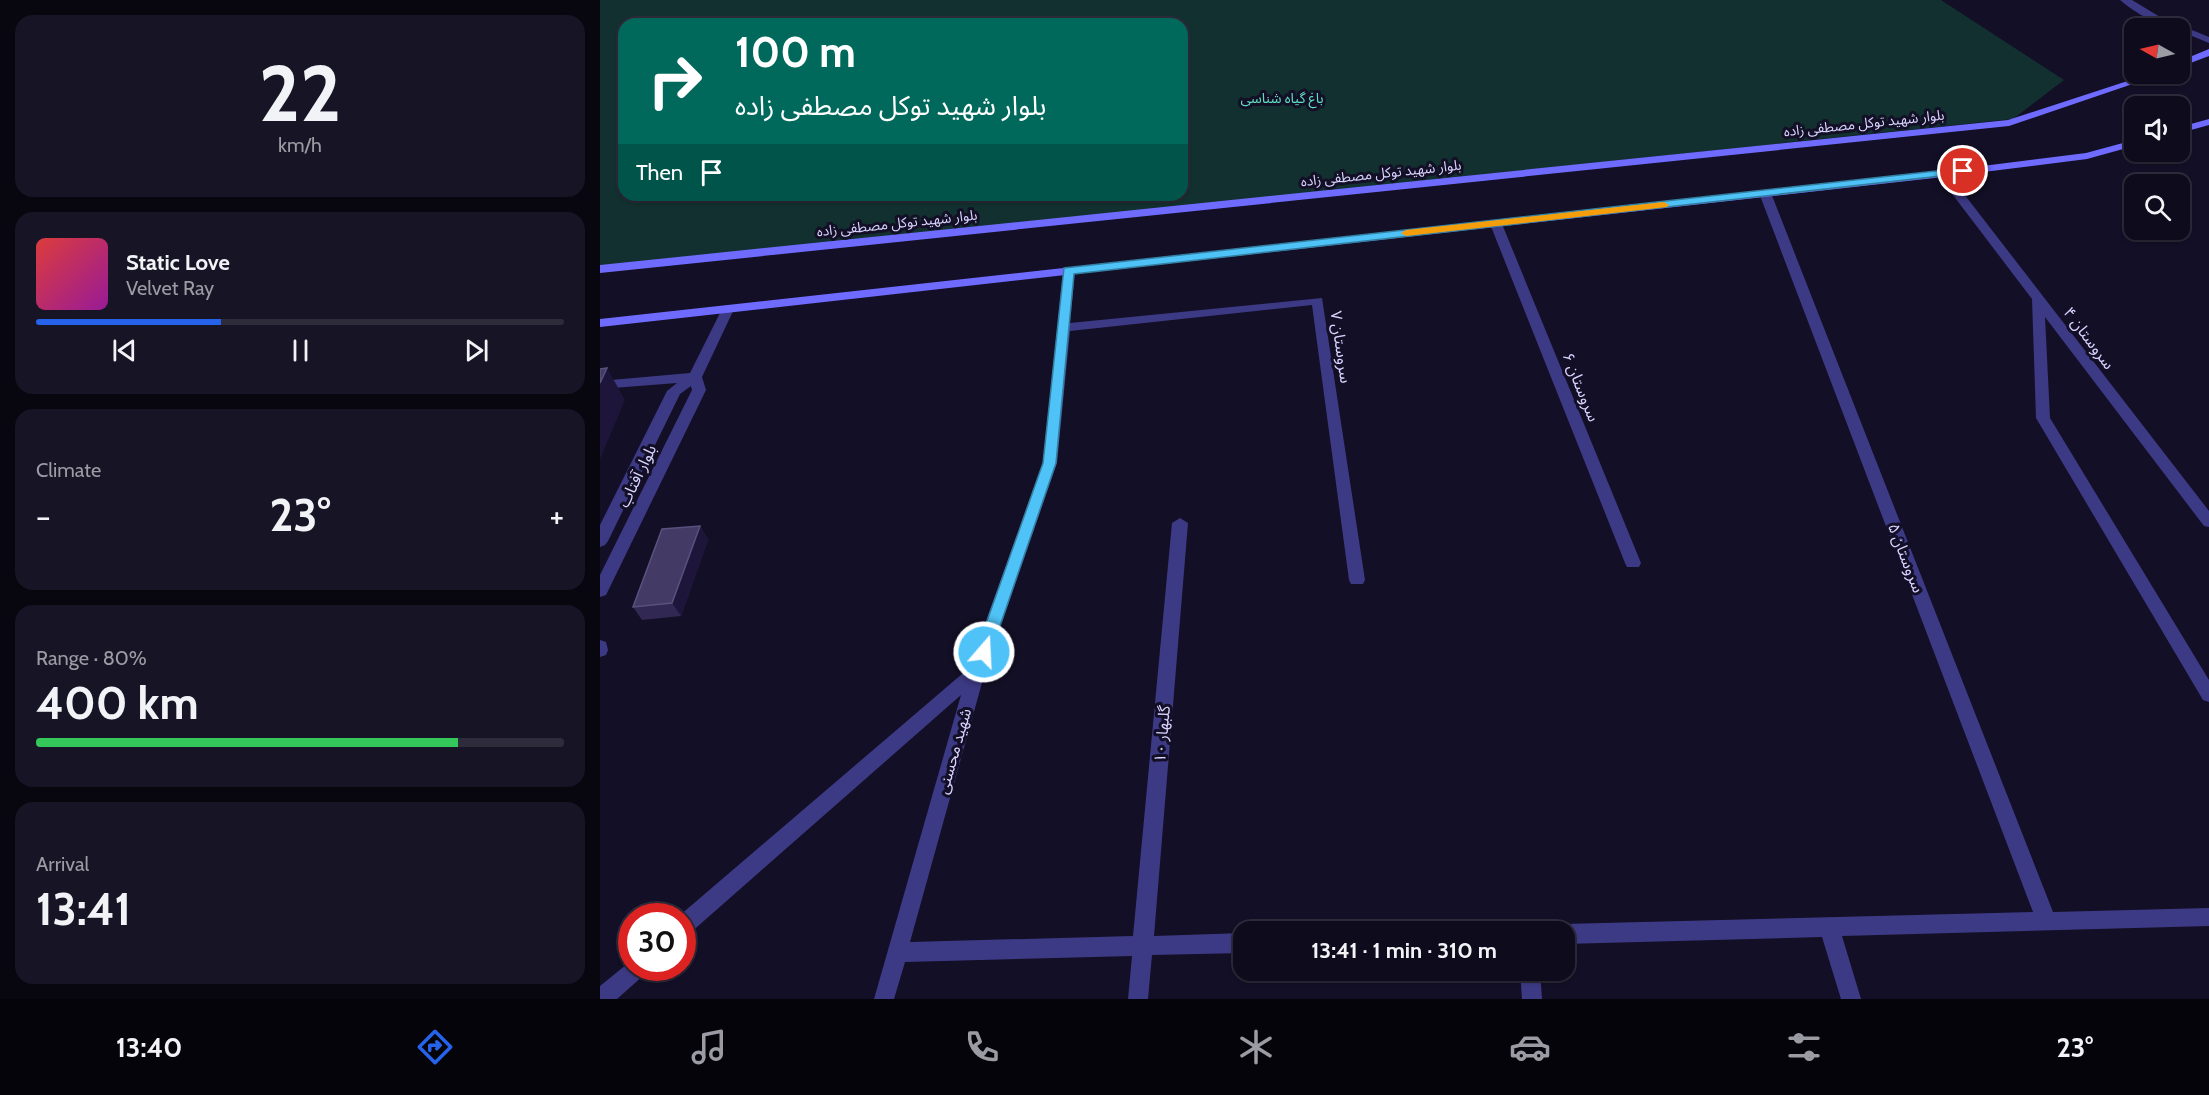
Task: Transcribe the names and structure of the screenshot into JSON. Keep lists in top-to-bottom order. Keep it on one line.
{"streets":{"main road":["بلوار شهید توکل مصطفی زاده"],"street":["سروستان ۴","سروستان ۷","سروستان ۶","بلوار آفتاب","سروستان ۵","گلبهار ۱۰","شهید محسنی"]},"crossings":[["سروستان ۷","شهید محسنی"]],"parks":["باغ گیاه شناسی"],"north":"left","page":{"tile":[["22","km/h"],"Climate",["Range · 80%","400 km"],["Arrival","13:41"]],"turn":["100 m","بلوار شهید توکل مصطفی زاده"],"then":"Then","song":["Static Love","Velvet Ray"],"heat":["−","23°","+"],"limit":"30","trip":"13:41 · 1 min · 310 m","tabs":["13:40","23°"]}}
